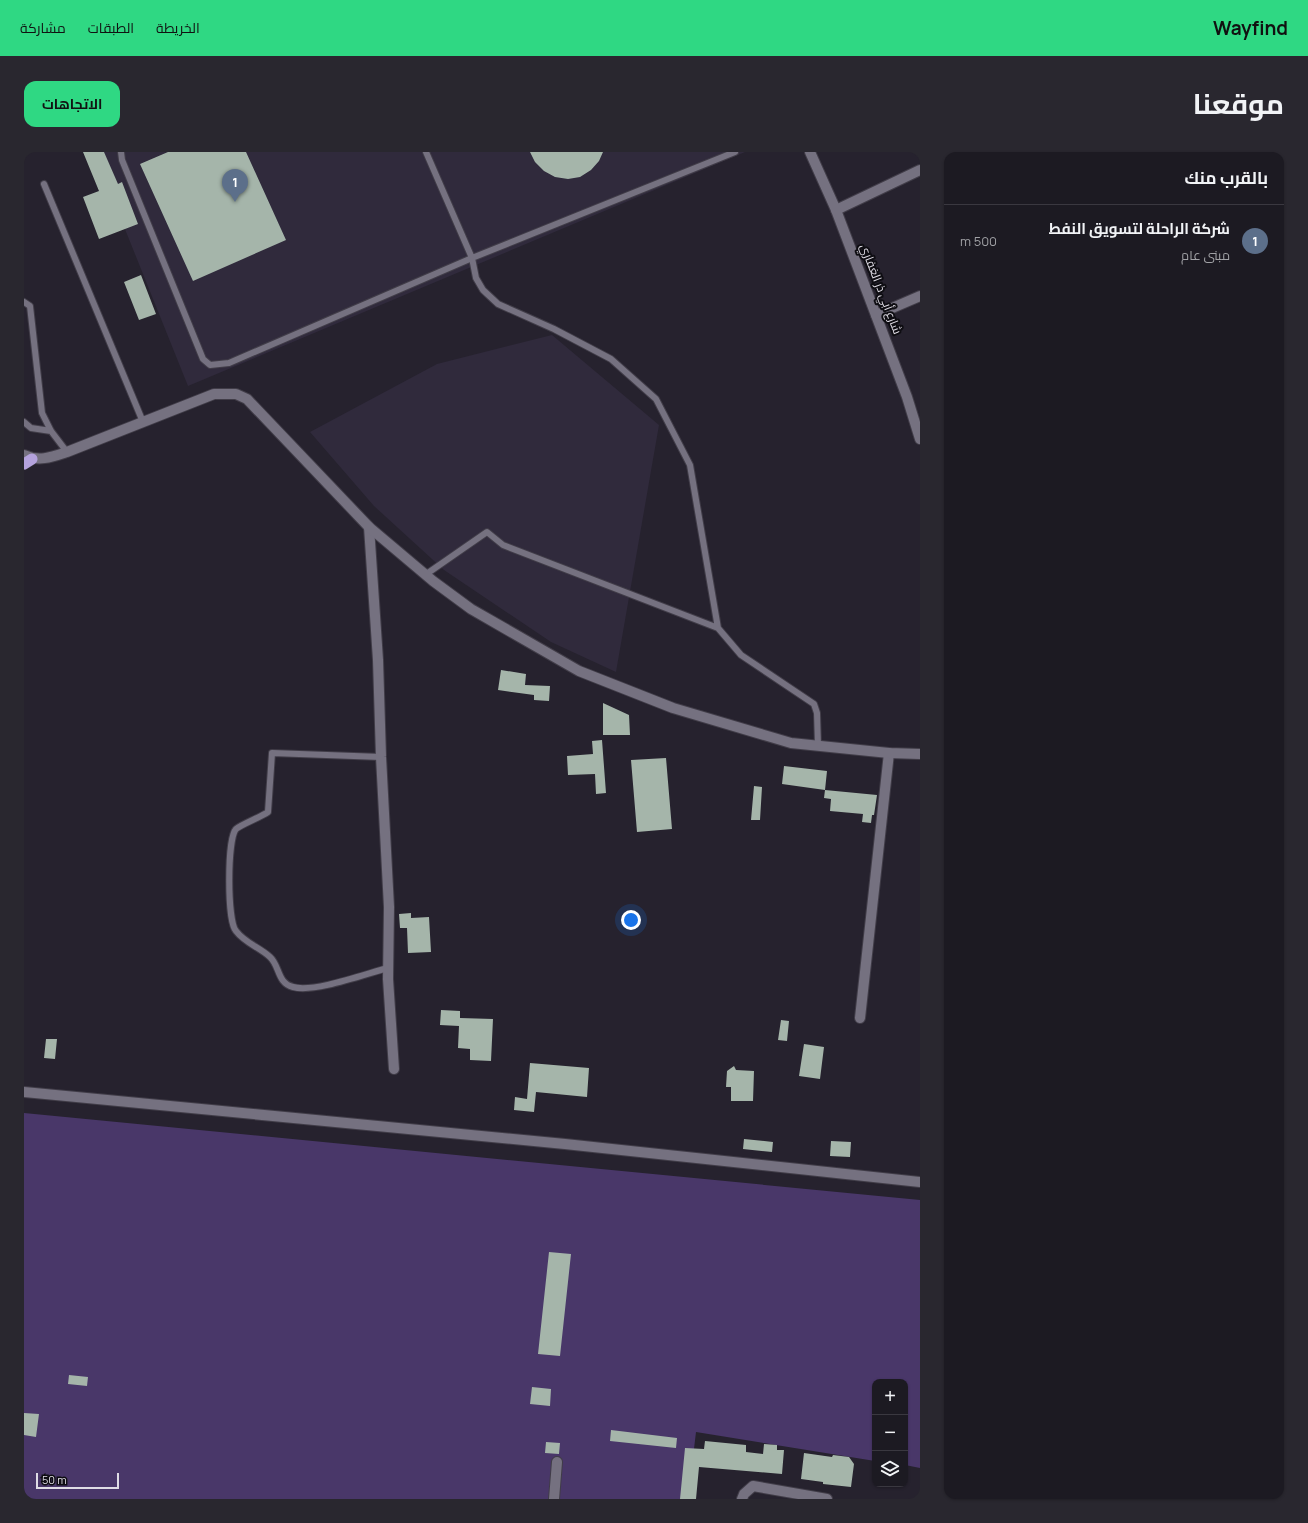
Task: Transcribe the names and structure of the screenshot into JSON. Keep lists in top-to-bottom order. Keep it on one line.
{"streets":{"street":["شارع أبي ذر الغفاري"]},"scale_bar":"50 m","page":{"header":"Wayfind","nav":["الخريطة","الطبقات","مشاركة"],"title":"موقعنا","buttons":"الاتجاهات","heading":"بالقرب منك","pins":"1","list":[{"mark":"1","name":"شركة الراحلة لتسويق النفط","note":"مبنى عام","value":"500 m"}],"map_buttons":["+","−"],"scale":"50 m"}}
